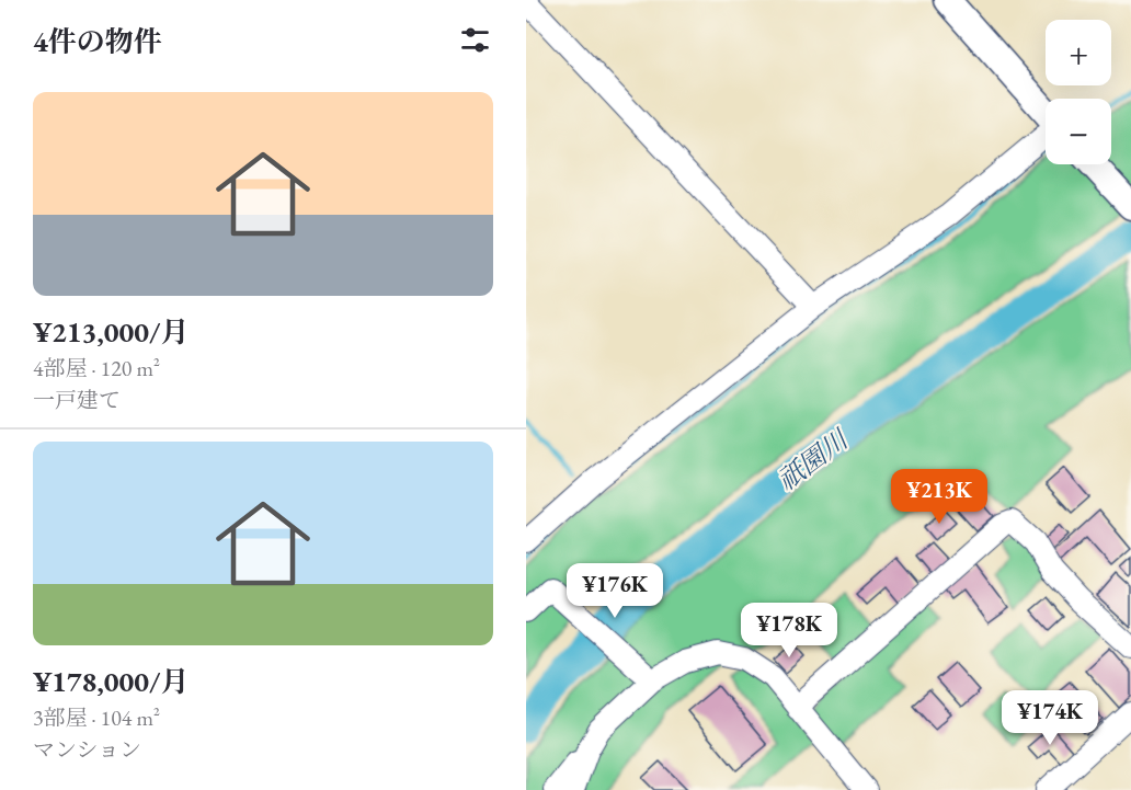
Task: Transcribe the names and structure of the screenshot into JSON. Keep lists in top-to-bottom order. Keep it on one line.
{"water":["祇園川"],"page":{"heading":"4件の物件","map_buttons":["+","−"],"list":[{"name":"¥213,000/月","note":"4部屋 · 120 m² · 一戸建て"},{"name":"¥178,000/月","note":"3部屋 · 104 m² · マンション"}],"price":["¥213K","¥176K","¥178K","¥174K"]}}
